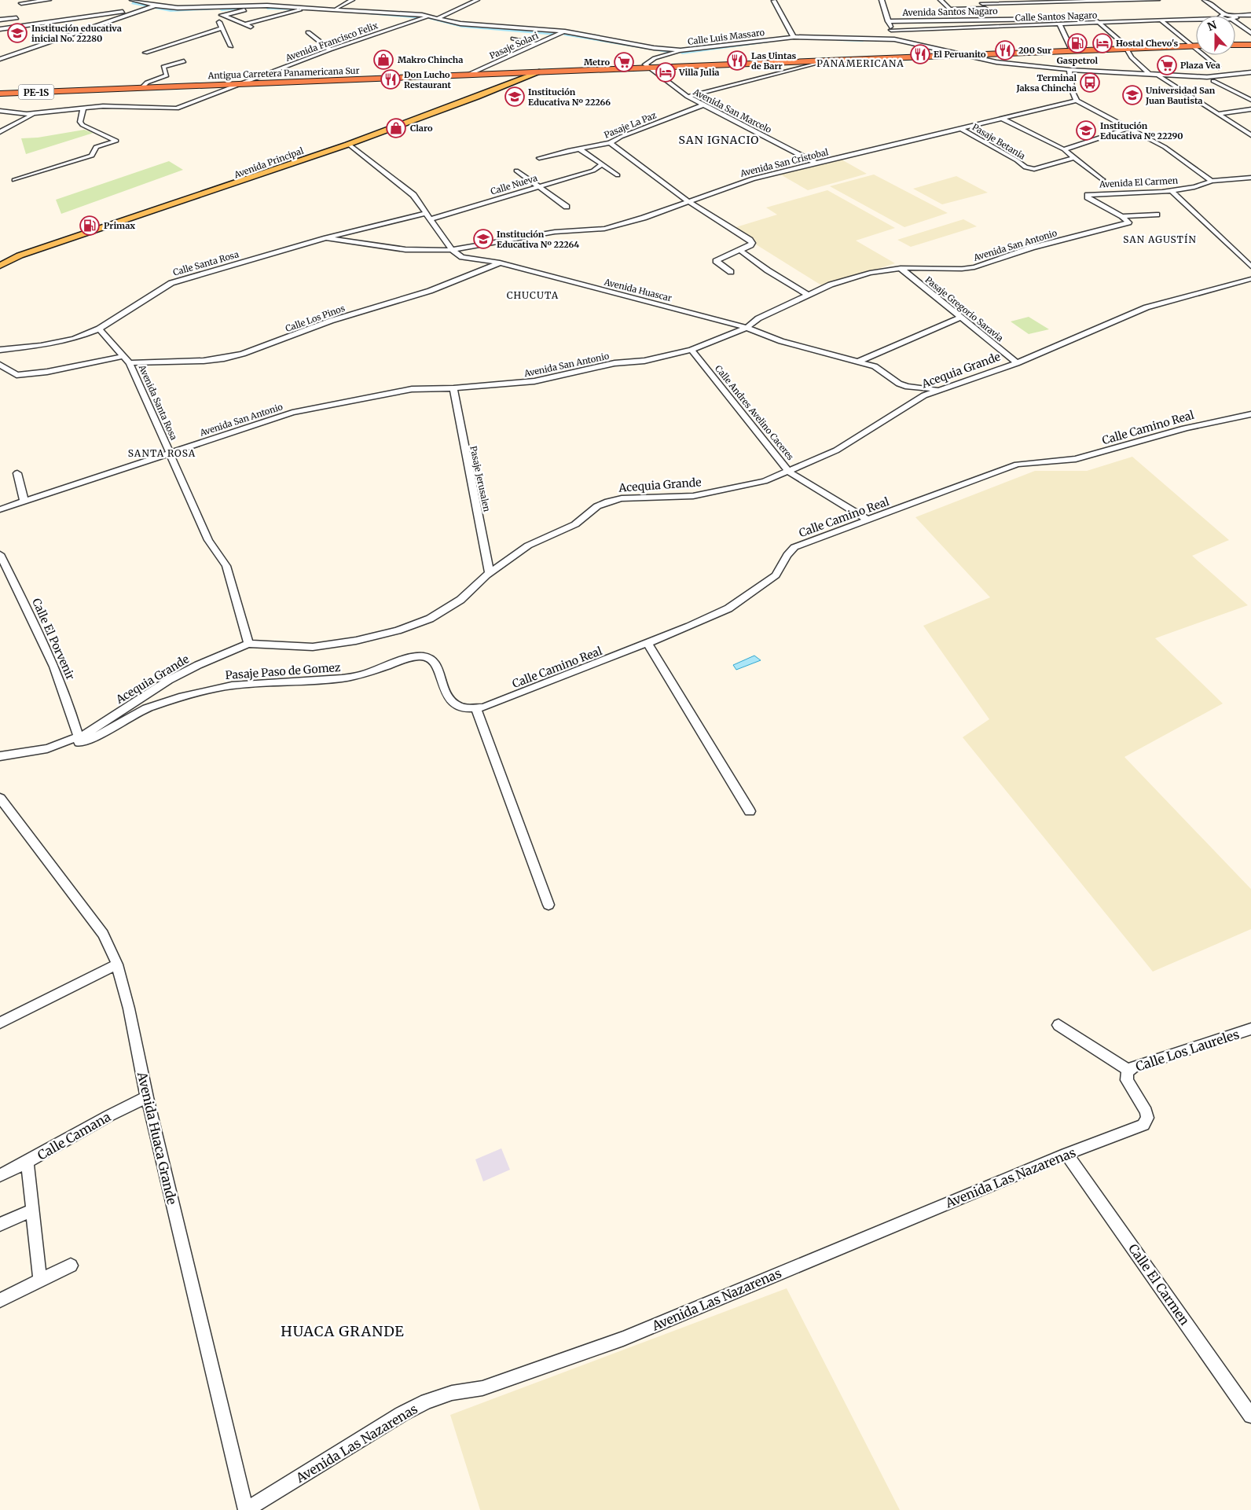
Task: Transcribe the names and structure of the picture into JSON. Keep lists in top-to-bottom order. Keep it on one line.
{"streets":{"highway":["Antigua Carretera Panamericana Sur","PE-1S"],"main road":["Avenida Principal"],"street":["Avenida Santos Nagaro","Calle Santos Nagaro","Calle Luis Massaro","Avenida Francisco Felix","Pasaje Solari","Avenida San Marcelo","Pasaje La Paz","Pasaje Betania","Avenida San Cristobal","Avenida El Carmen","Calle Nueva","Avenida San Antonio","Calle Santa Rosa","Avenida Huascar","Pasaje Gregorio Saravia","Calle Los Pinos","Acequia Grande","Avenida Santa Rosa","Calle Andres Avelino Caceres","Calle Camino Real","Pasaje Jerusalen","Calle El Porvenir","Pasaje Paso de Gomez","Calle Los Laureles","Calle Camana","Avenida Huaca Grande","Avenida Las Nazarenas","Calle El Carmen"]},"crossings":[["Avenida Santos Nagaro","Calle Santos Nagaro"],["Calle Luis Massaro","Avenida Francisco Felix"],["Calle Luis Massaro","Pasaje Solari"],["Calle Luis Massaro","Antigua Carretera Panamericana Sur"],["Avenida Francisco Felix","Antigua Carretera Panamericana Sur"],["Pasaje Solari","Antigua Carretera Panamericana Sur"],["Antigua Carretera Panamericana Sur","Avenida San Marcelo"],["Antigua Carretera Panamericana Sur","Avenida Principal"],["Avenida San Marcelo","Pasaje La Paz"],["Avenida San Marcelo","Avenida San Cristobal"],["Pasaje Betania","Avenida San Cristobal"],["Avenida San Cristobal","Avenida Huascar"],["Avenida El Carmen","Avenida San Antonio"],["Avenida San Antonio","Avenida Huascar"],["Avenida San Antonio","Pasaje Gregorio Saravia"],["Avenida San Antonio","Avenida Santa Rosa"],["Avenida San Antonio","Calle Andres Avelino Caceres"],["Avenida San Antonio","Pasaje Jerusalen"],["Calle Santa Rosa","Avenida Huascar"],["Calle Santa Rosa","Avenida Santa Rosa"],["Avenida Huascar","Calle Los Pinos"],["Avenida Huascar","Acequia Grande"],["Pasaje Gregorio Saravia","Acequia Grande"],["Calle Los Pinos","Avenida Santa Rosa"],["Acequia Grande","Avenida Santa Rosa"],["Acequia Grande","Calle Andres Avelino Caceres"],["Acequia Grande","Pasaje Jerusalen"],["Acequia Grande","Calle El Porvenir"],["Acequia Grande","Pasaje Paso de Gomez"],["Calle Andres Avelino Caceres","Calle Camino Real"],["Calle Camino Real","Pasaje Paso de Gomez"],["Calle El Porvenir","Pasaje Paso de Gomez"],["Calle Los Laureles","Avenida Las Nazarenas"],["Calle Camana","Avenida Huaca Grande"],["Avenida Huaca Grande","Avenida Las Nazarenas"],["Avenida Las Nazarenas","Calle El Carmen"]],"districts":["PANAMERICANA","SAN IGNACIO","SAN AGUSTÍN","CHUCUTA","SANTA ROSA","HUACA GRANDE"],"places":{"school or university":["Institución educativa inicial No. 22280","Universidad San Juan Bautista","Institución Educativa Nº 22266","Institución Educativa Nº 22290","Institución Educativa Nº 22264"],"fuel station":["Gaspetrol","Primax"],"hotel":["Hostal Chevo's","Villa Julia"],"restaurant":["200 Sur","El Peruanito","Las Uintas de Barr","Don Lucho Restaurant"],"shop":["Makro Chincha","Claro"],"supermarket":["Metro","Plaza Vea"],"bus stop":["Terminal Jaksa Chincha"]},"north":"top"}
